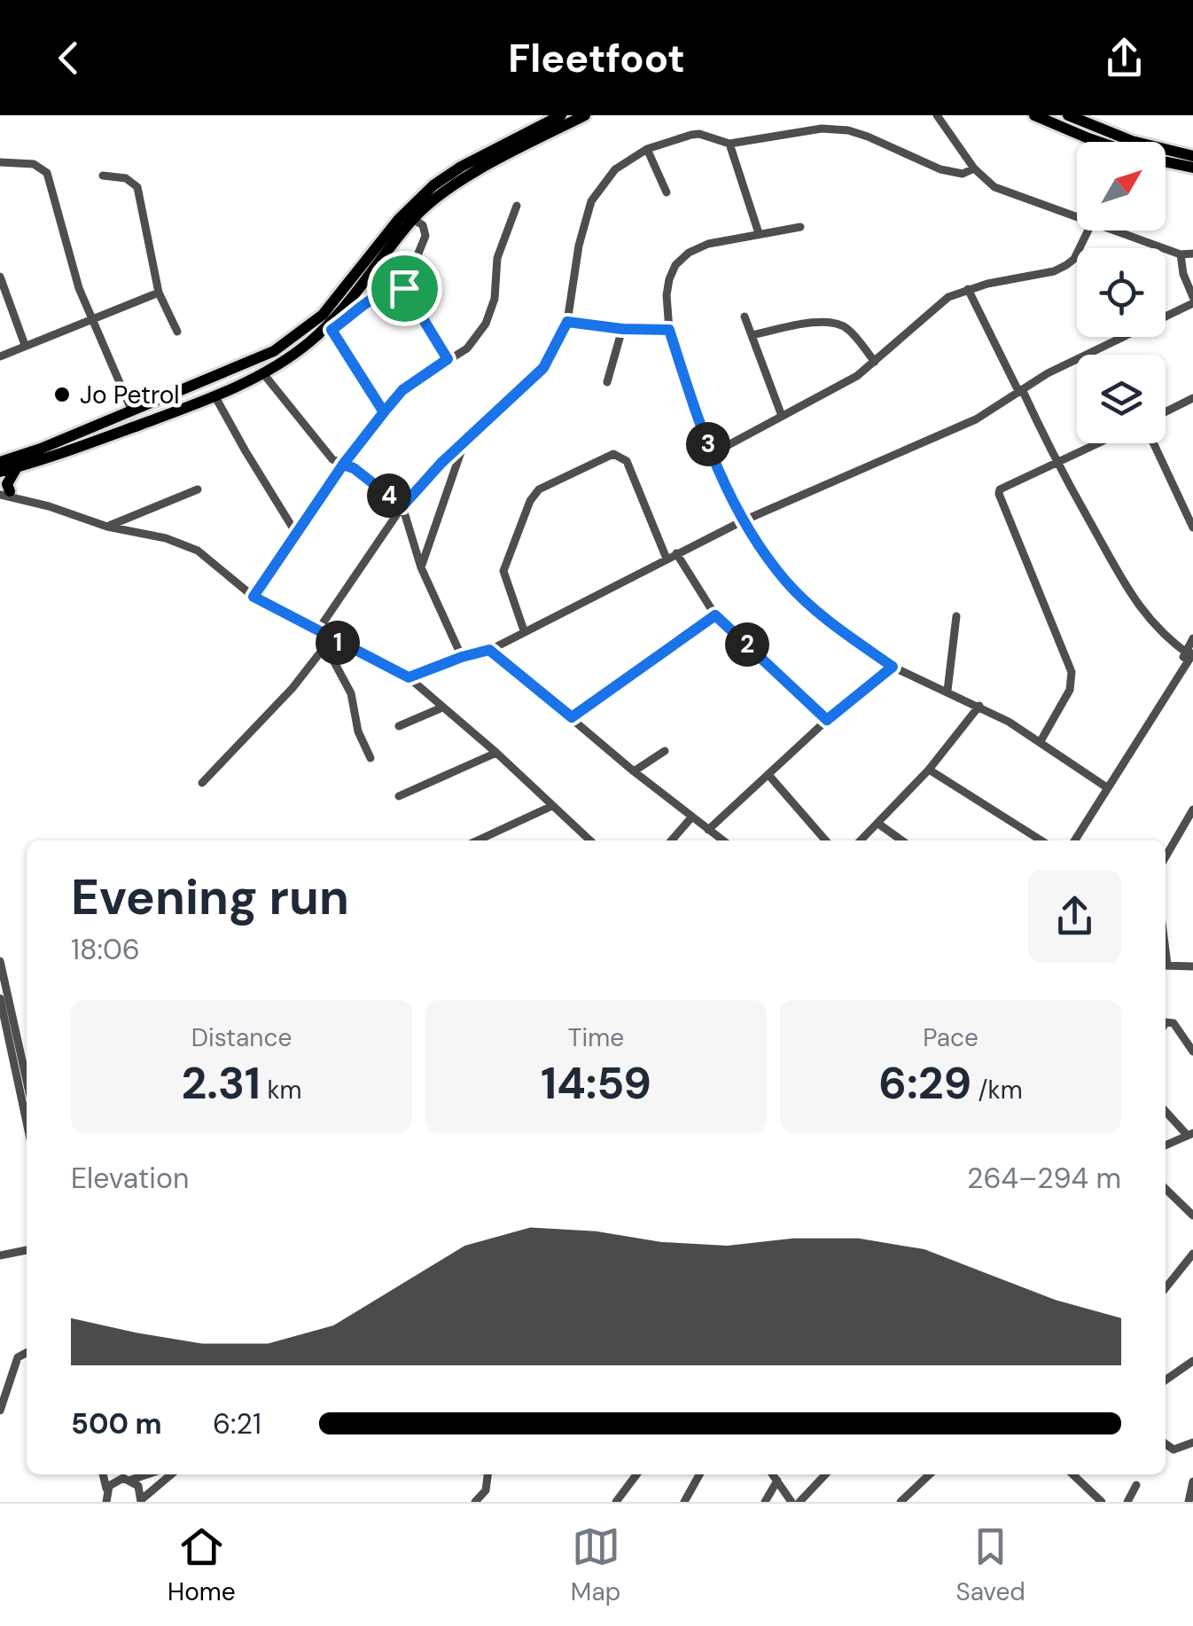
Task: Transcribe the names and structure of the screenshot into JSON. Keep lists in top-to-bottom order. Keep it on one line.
{"places":["Jo Petrol"],"north":"top right","page":{"header":"Fleetfoot","pins":["3","4","1","2"],"heading":["Evening run","18:06"],"stats":[["Distance","2.31 km"],["Time","14:59"],["Pace","6:29 /km"]],"chart":["Elevation","264–294 m"],"list":[{"name":"500 m","note":"6:21"}],"tabs":["Home","Map","Saved"]}}
